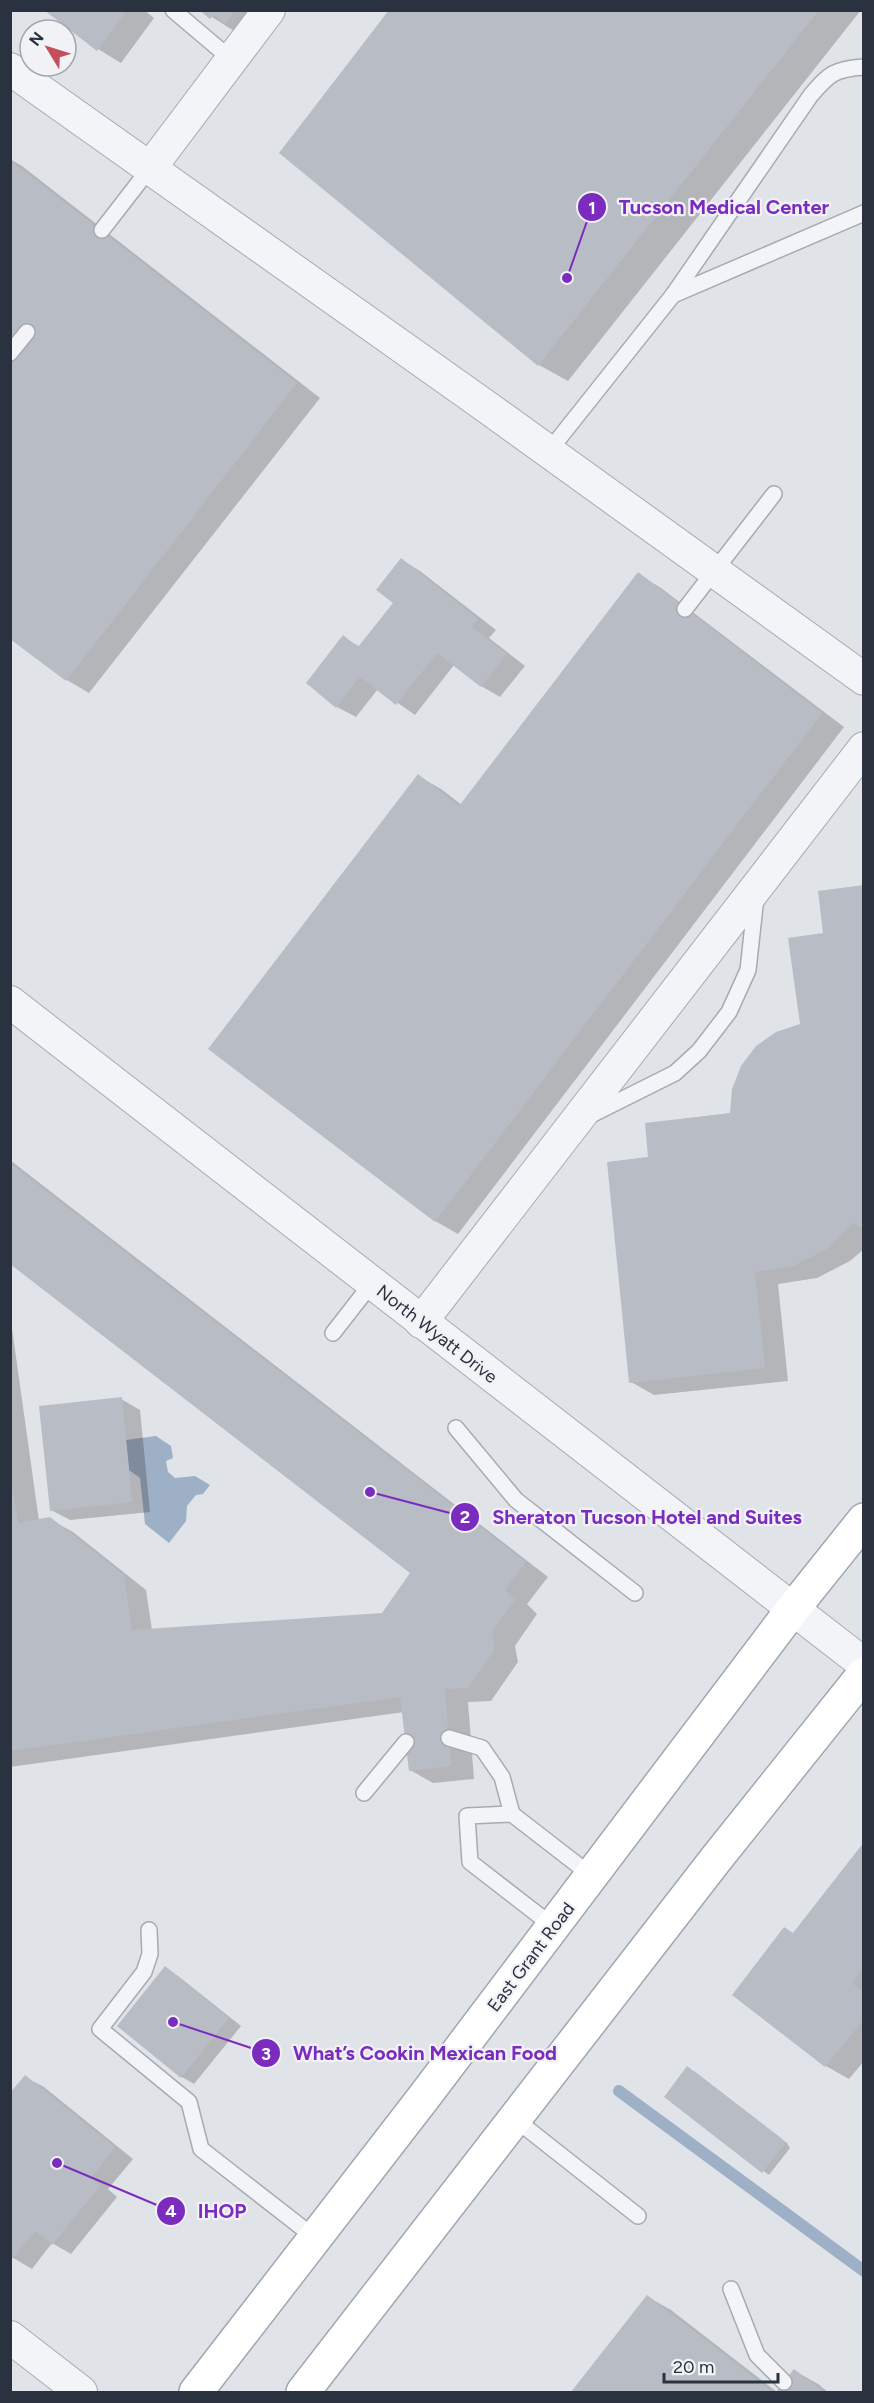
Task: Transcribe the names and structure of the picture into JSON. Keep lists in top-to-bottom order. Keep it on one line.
{"streets":{"main road":["East Grant Road"],"street":["North Wyatt Drive"]},"crossings":[["North Wyatt Drive","East Grant Road"]],"places":["Tucson Medical Center","Sheraton Tucson Hotel and Suites","What’s Cookin Mexican Food","IHOP"],"scale_bar":"20 m","north":"top left"}
